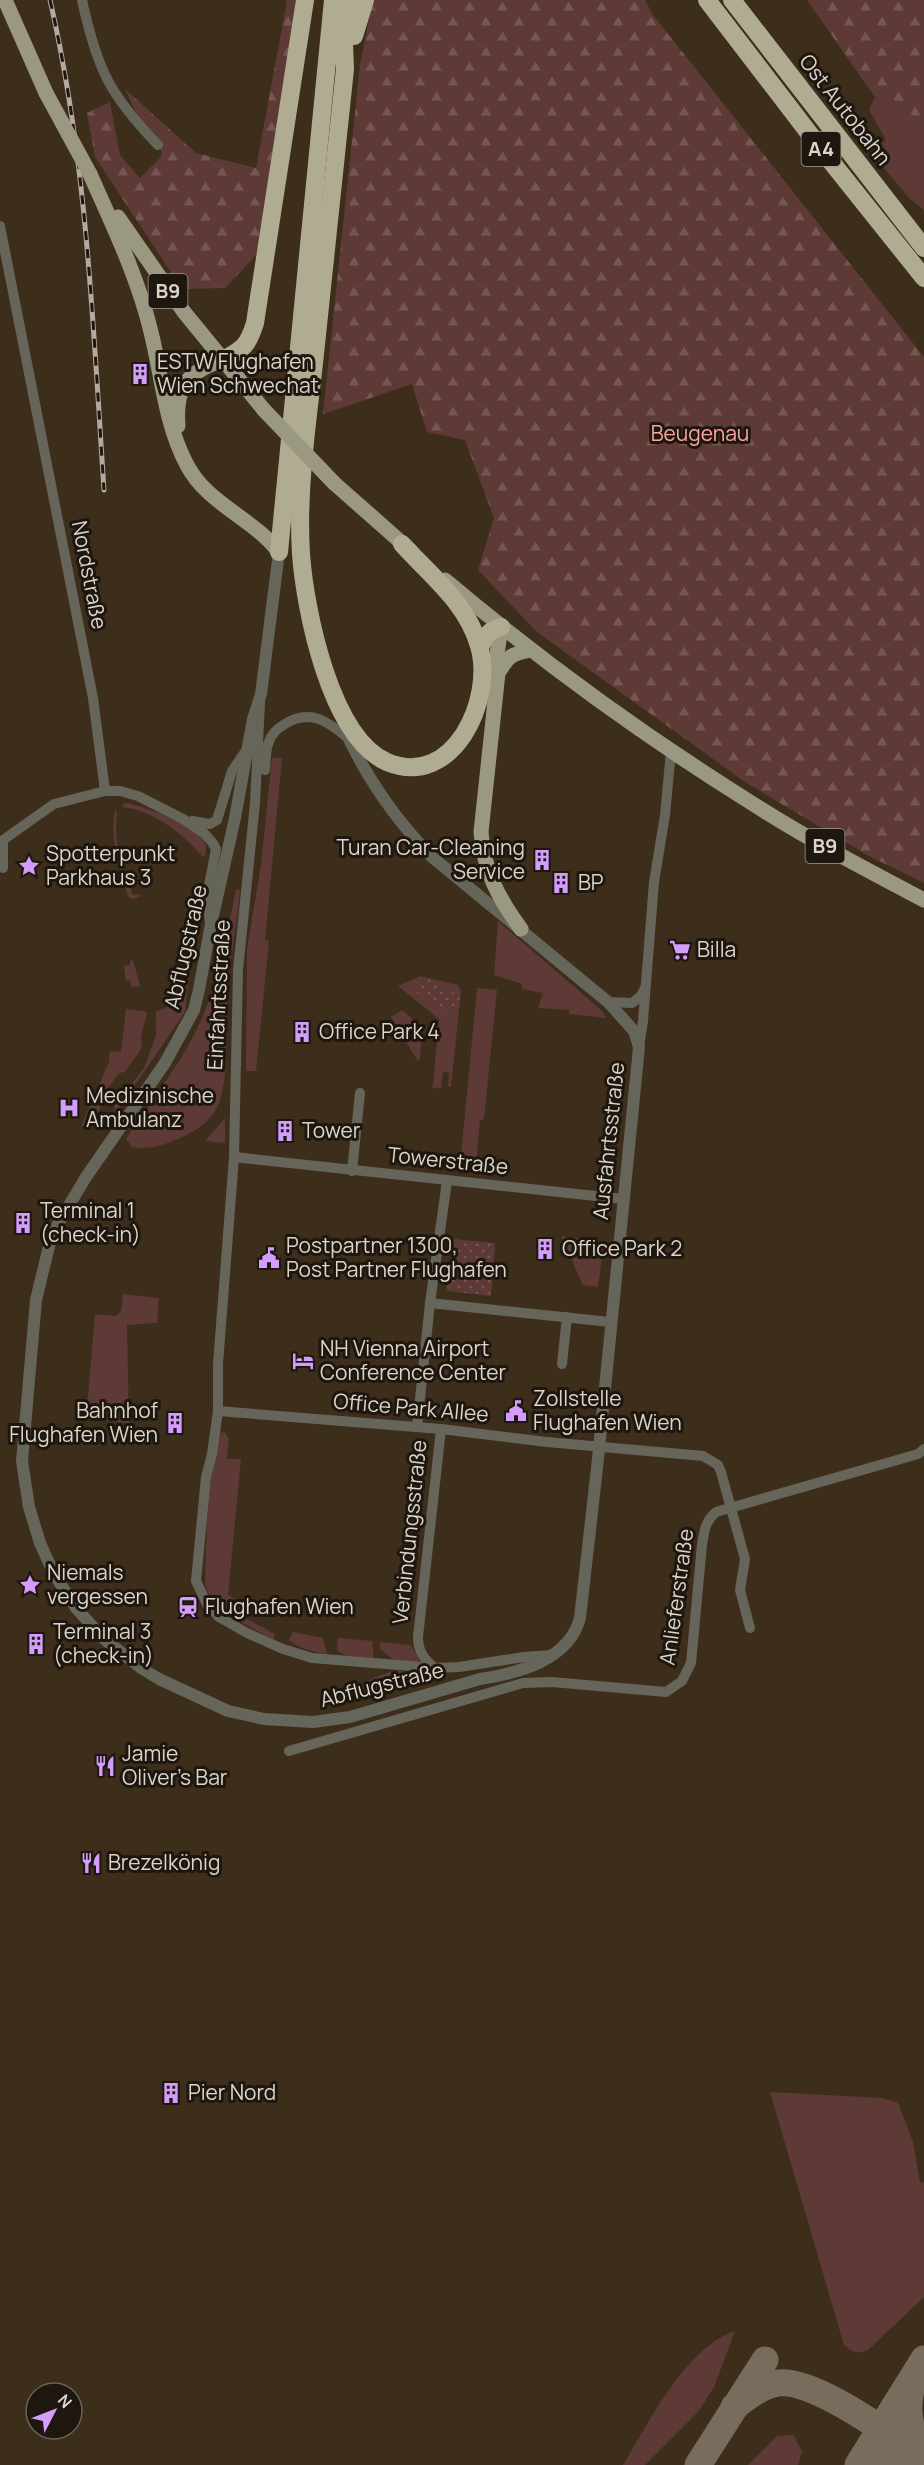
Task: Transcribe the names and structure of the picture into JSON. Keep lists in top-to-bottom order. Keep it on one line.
{"streets":{"highway":["Ost Autobahn","A4"],"main road":["B9"],"street":["Nordstraße","Abflugstraße","Einfahrtsstraße","Ausfahrtsstraße","Towerstraße","Office Park Allee","Verbindungsstraße","Anlieferstraße"]},"crossings":[["Abflugstraße","Einfahrtsstraße"],["Abflugstraße","Ausfahrtsstraße"],["Einfahrtsstraße","Ausfahrtsstraße"],["Einfahrtsstraße","Towerstraße"],["Einfahrtsstraße","Office Park Allee"],["Einfahrtsstraße","Verbindungsstraße"],["Ausfahrtsstraße","Towerstraße"],["Ausfahrtsstraße","Office Park Allee"],["Towerstraße","Verbindungsstraße"],["Office Park Allee","Verbindungsstraße"],["Office Park Allee","Anlieferstraße"]],"parks":["Beugenau"],"places":{"building":["ESTW Flughafen Wien Schwechat","Turan Car-Cleaning Service","BP","Office Park 4","Tower","Terminal 1 (check-in)","Office Park 2","Bahnhof Flughafen Wien","Terminal 3 (check-in)","Pier Nord"],"place":["Spotterpunkt Parkhaus 3","Niemals vergessen"],"supermarket":["Billa"],"hospital":["Medizinische Ambulanz"],"public building":["Postpartner 1300, Post Partner Flughafen","Zollstelle Flughafen Wien"],"hotel":["NH Vienna Airport Conference Center"],"station":["Flughafen Wien"],"restaurant":["Jamie Oliver's Bar","Brezelkönig"]},"north":"top right"}
